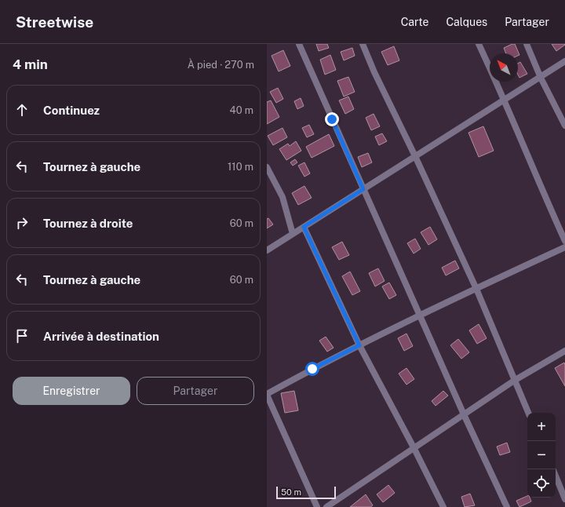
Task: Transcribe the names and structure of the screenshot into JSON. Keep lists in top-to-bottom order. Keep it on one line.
{"scale_bar":"50 m","north":"top left","page":{"header":"Streetwise","nav":["Carte","Calques","Partager"],"heading":["4 min","À pied · 270 m"],"list":[["Continuez","40 m"],["Tournez à gauche","110 m"],["Tournez à droite","60 m"],["Tournez à gauche","60 m"],"Arrivée à destination"],"buttons":["Enregistrer","Partager"],"map_buttons":["+","−"],"scale":"50 m"}}
